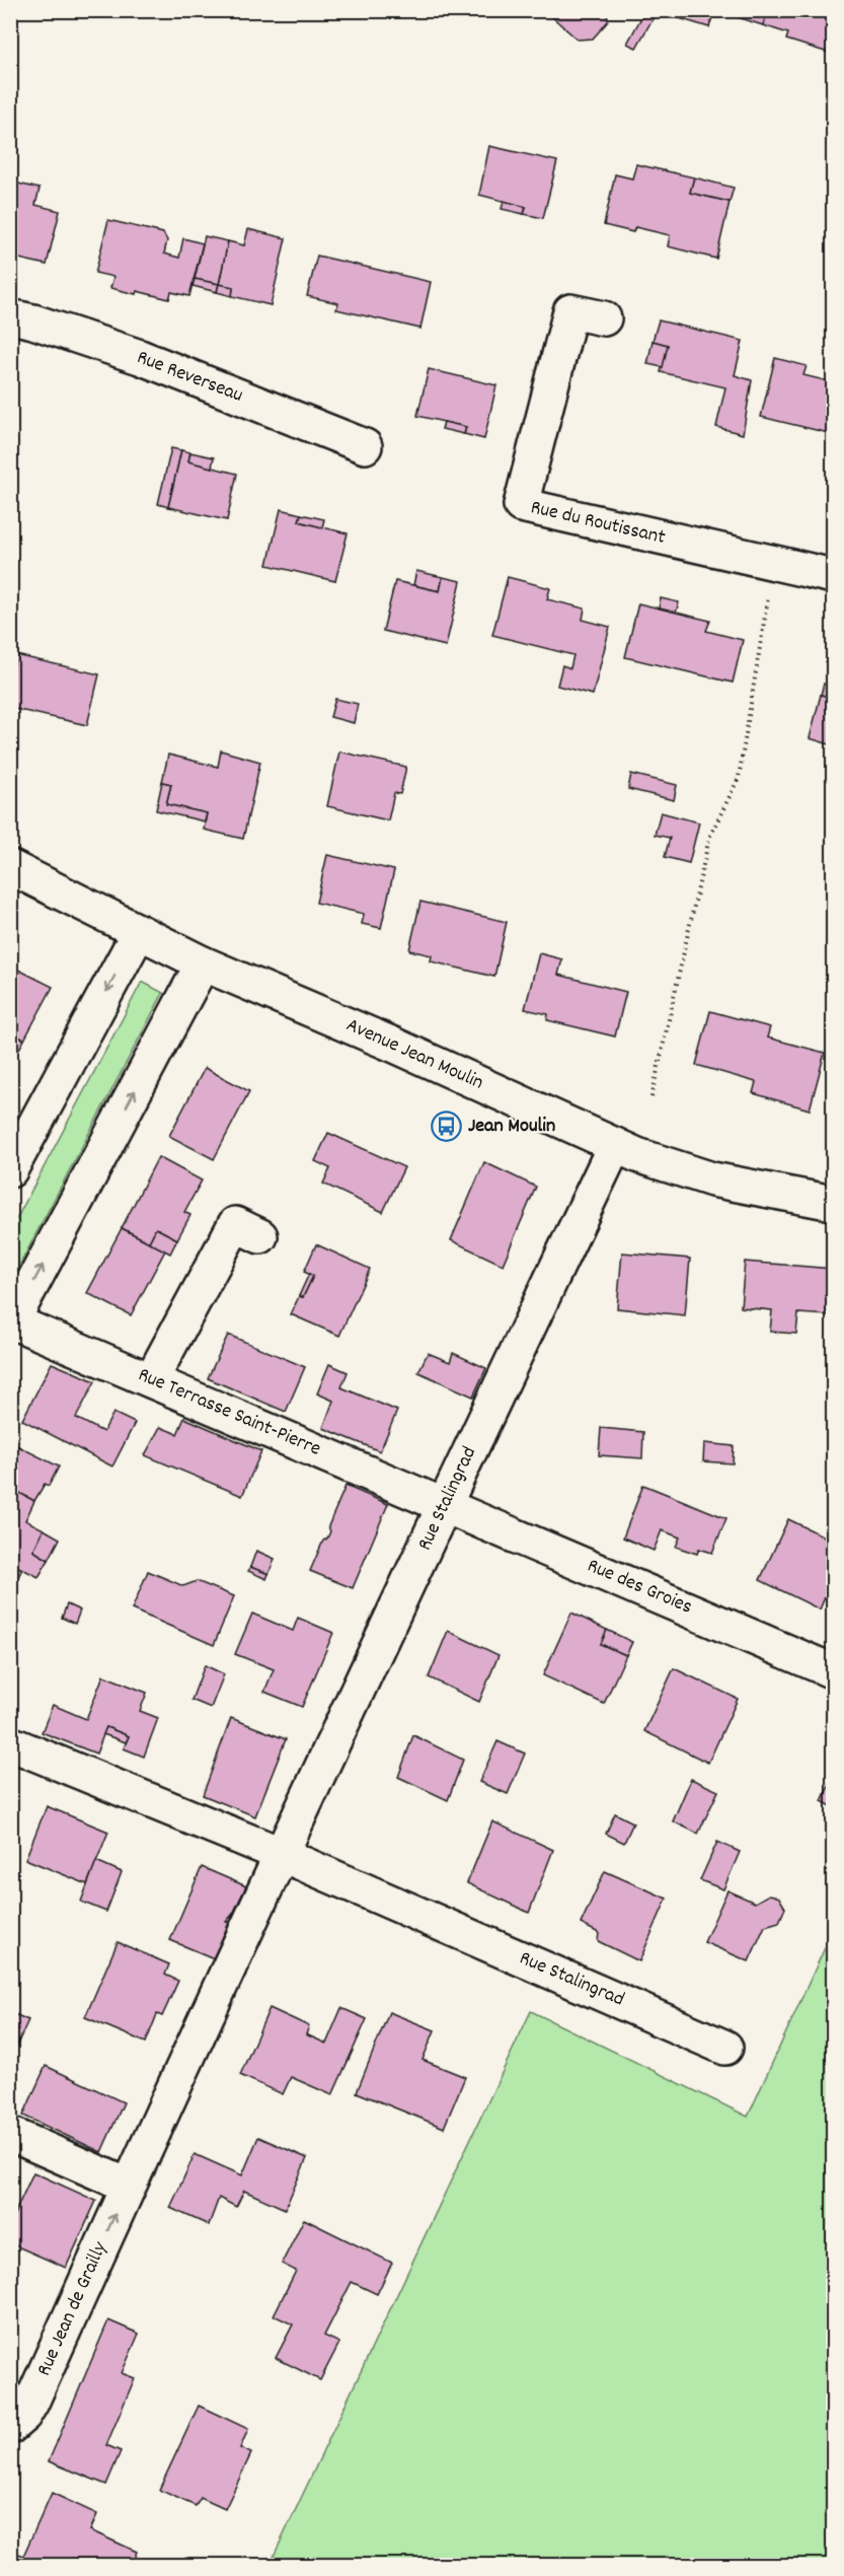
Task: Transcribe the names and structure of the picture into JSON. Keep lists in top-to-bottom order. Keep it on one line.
{"streets":{"street":["Rue Reverseau","Rue du Routissant","Avenue Jean Moulin","Rue Terrasse Saint-Pierre","Rue Stalingrad","Rue des Groies","Rue Jean de Grailly"]},"crossings":[["Avenue Jean Moulin","Rue Terrasse Saint-Pierre"],["Avenue Jean Moulin","Rue Stalingrad"],["Rue Terrasse Saint-Pierre","Rue Stalingrad"],["Rue Terrasse Saint-Pierre","Rue des Groies"],["Rue Stalingrad","Rue des Groies"],["Rue Stalingrad","Rue Jean de Grailly"]],"one_way":["Rue Jean de Grailly"],"places":{"bus stop":["Jean Moulin"]}}
